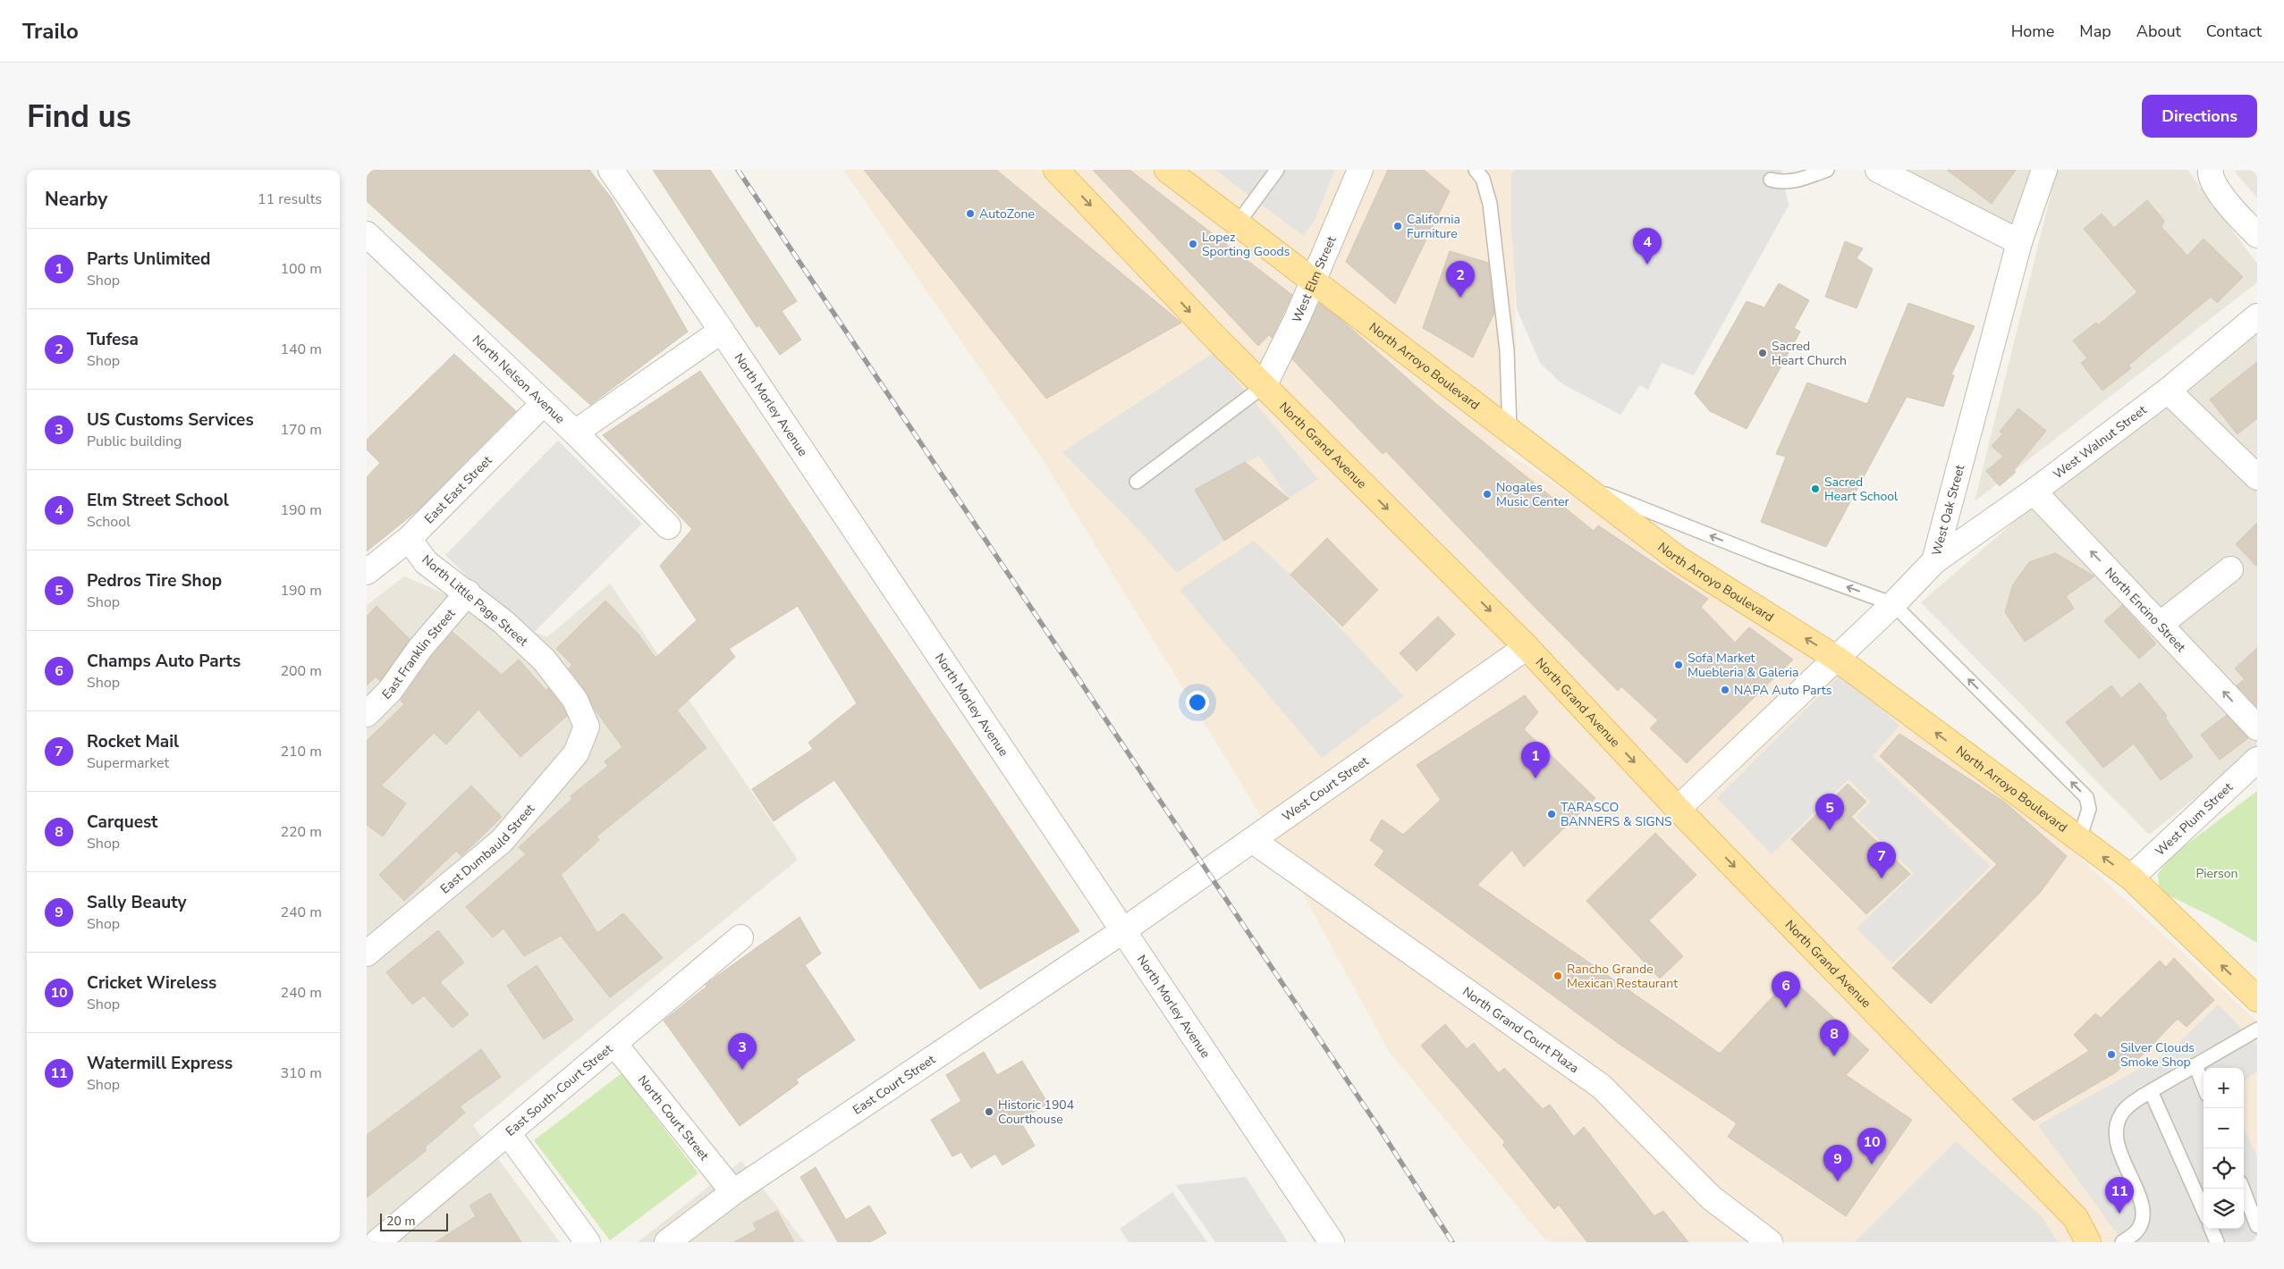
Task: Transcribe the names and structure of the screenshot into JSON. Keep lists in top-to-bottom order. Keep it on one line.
{"streets":{"main road":["North Arroyo Boulevard","North Grand Avenue"],"street":["West Elm Street","North Nelson Avenue","North Morley Avenue","West Walnut Street","East East Street","West Oak Street","North Little Page Street","North Encino Street","East Franklin Street","West Court Street","West Plum Street","East Dumbauld Street","North Grand Court Plaza","East Court Street","East South-Court Street","North Court Street"]},"crossings":[["West Elm Street","North Arroyo Boulevard"],["West Elm Street","North Grand Avenue"],["North Arroyo Boulevard","West Oak Street"],["North Arroyo Boulevard","West Plum Street"],["North Nelson Avenue","East East Street"],["North Morley Avenue","West Court Street"],["North Morley Avenue","East Court Street"],["West Walnut Street","West Oak Street"],["West Walnut Street","North Encino Street"],["North Grand Avenue","West Oak Street"],["North Grand Avenue","West Court Street"],["East East Street","North Little Page Street"],["North Little Page Street","East Franklin Street"],["North Little Page Street","East Dumbauld Street"],["West Court Street","North Grand Court Plaza"],["West Court Street","East Court Street"],["East Court Street","North Court Street"],["East South-Court Street","North Court Street"]],"one_way":["North Arroyo Boulevard","North Grand Avenue"],"parks":["Pierson"],"places":["AutoZone","California Furniture","Lopez Sporting Goods","Sacred Heart Church","Sacred Heart School","Nogales Music Center","Sofa Market Muebleria & Galeria","NAPA Auto Parts","TARASCO BANNERS & SIGNS","Rancho Grande Mexican Restaurant","Silver Clouds Smoke Shop","Historic 1904 Courthouse"],"scale_bar":"20 m","page":{"header":"Trailo","nav":["Home","Map","About","Contact"],"buttons":"Directions","title":"Find us","heading":["Nearby","11 results"],"list":[{"mark":"1","name":"Parts Unlimited","note":"Shop","value":"100 m"},{"mark":"2","name":"Tufesa","note":"Shop","value":"140 m"},{"mark":"3","name":"US Customs Services","note":"Public building","value":"170 m"},{"mark":"4","name":"Elm Street School","note":"School","value":"190 m"},{"mark":"5","name":"Pedros Tire Shop","note":"Shop","value":"190 m"},{"mark":"6","name":"Champs Auto Parts","note":"Shop","value":"200 m"},{"mark":"7","name":"Rocket Mail","note":"Supermarket","value":"210 m"},{"mark":"8","name":"Carquest","note":"Shop","value":"220 m"},{"mark":"9","name":"Sally Beauty","note":"Shop","value":"240 m"},{"mark":"10","name":"Cricket Wireless","note":"Shop","value":"240 m"},{"mark":"11","name":"Watermill Express","note":"Shop","value":"310 m"}],"pins":["4","2","1","5","7","6","8","3","10","9","11"],"map_buttons":["+","−"],"scale":"20 m"}}
